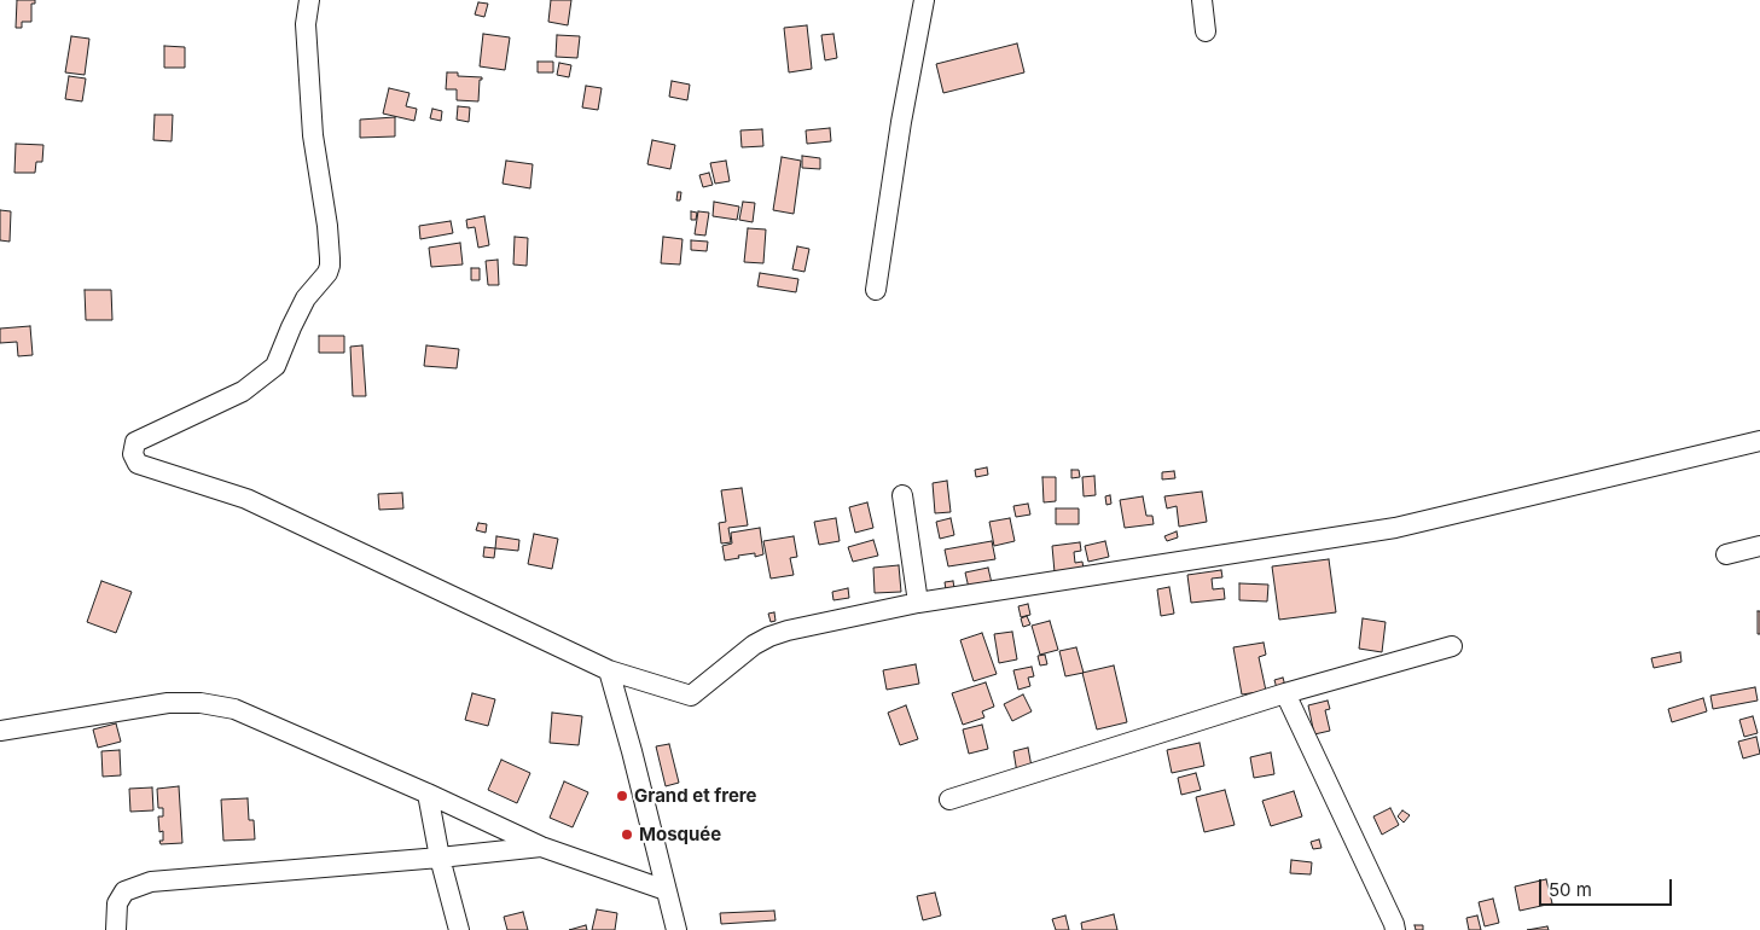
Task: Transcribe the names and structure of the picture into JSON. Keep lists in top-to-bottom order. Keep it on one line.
{"places":["Grand et frere","Mosquée"],"scale_bar":"50 m"}
